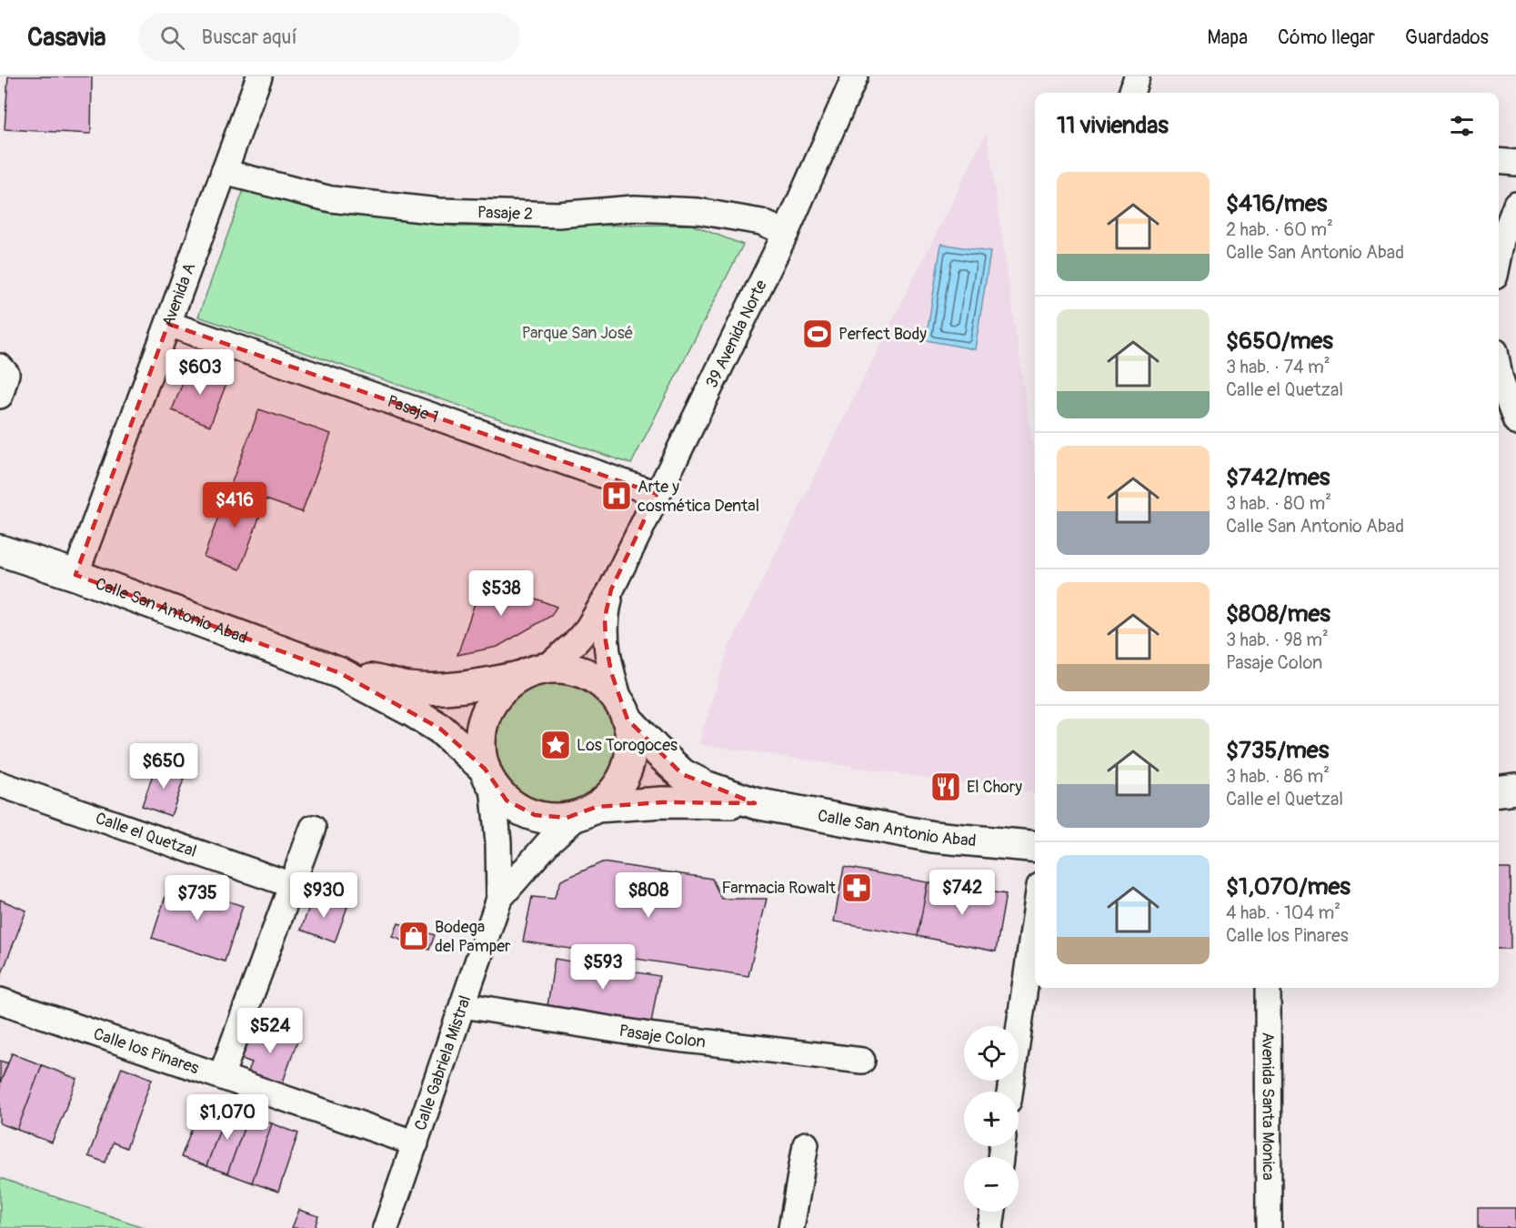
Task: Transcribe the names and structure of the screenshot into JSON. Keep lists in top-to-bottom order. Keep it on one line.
{"streets":{"main road":["Calle San Antonio Abad"],"street":["Pasaje 2","Avenida A","39 Avenida Norte","Pasaje 1","Calle el Quetzal","Pasaje Colon","Calle los Pinares","Calle Gabriela Mistral","Avenida Santa Monica"]},"crossings":[["Pasaje 2","Avenida A"],["Pasaje 2","39 Avenida Norte"],["Avenida A","Pasaje 1"],["Avenida A","Calle San Antonio Abad"],["39 Avenida Norte","Pasaje 1"],["39 Avenida Norte","Calle San Antonio Abad"],["39 Avenida Norte","Calle Gabriela Mistral"],["Calle San Antonio Abad","Calle Gabriela Mistral"],["Pasaje Colon","Calle Gabriela Mistral"],["Calle los Pinares","Calle Gabriela Mistral"]],"parks":["Parque San José"],"places":{"sports":["Perfect Body"],"hospital":["Arte y cosmética Dental"],"place":["Los Torogoces"],"restaurant":["El Chory"],"pharmacy":["Farmacia Rowalt"],"shop":["Bodega del Pamper"]},"page":{"header":"Casavia","search":"Buscar aquí","nav":["Mapa","Cómo llegar","Guardados"],"heading":"11 viviendas","list":[{"name":"$416/mes","note":"2 hab. · 60 m² · Calle San Antonio Abad"},{"name":"$650/mes","note":"3 hab. · 74 m² · Calle el Quetzal"},{"name":"$742/mes","note":"3 hab. · 80 m² · Calle San Antonio Abad"},{"name":"$808/mes","note":"3 hab. · 98 m² · Pasaje Colon"},{"name":"$735/mes","note":"3 hab. · 86 m² · Calle el Quetzal"},{"name":"$1,070/mes","note":"4 hab. · 104 m² · Calle los Pinares"}],"price":["$603","$416","$538","$650","$742","$930","$808","$735","$593","$524","$1,070"],"map_buttons":["+","−"]}}
